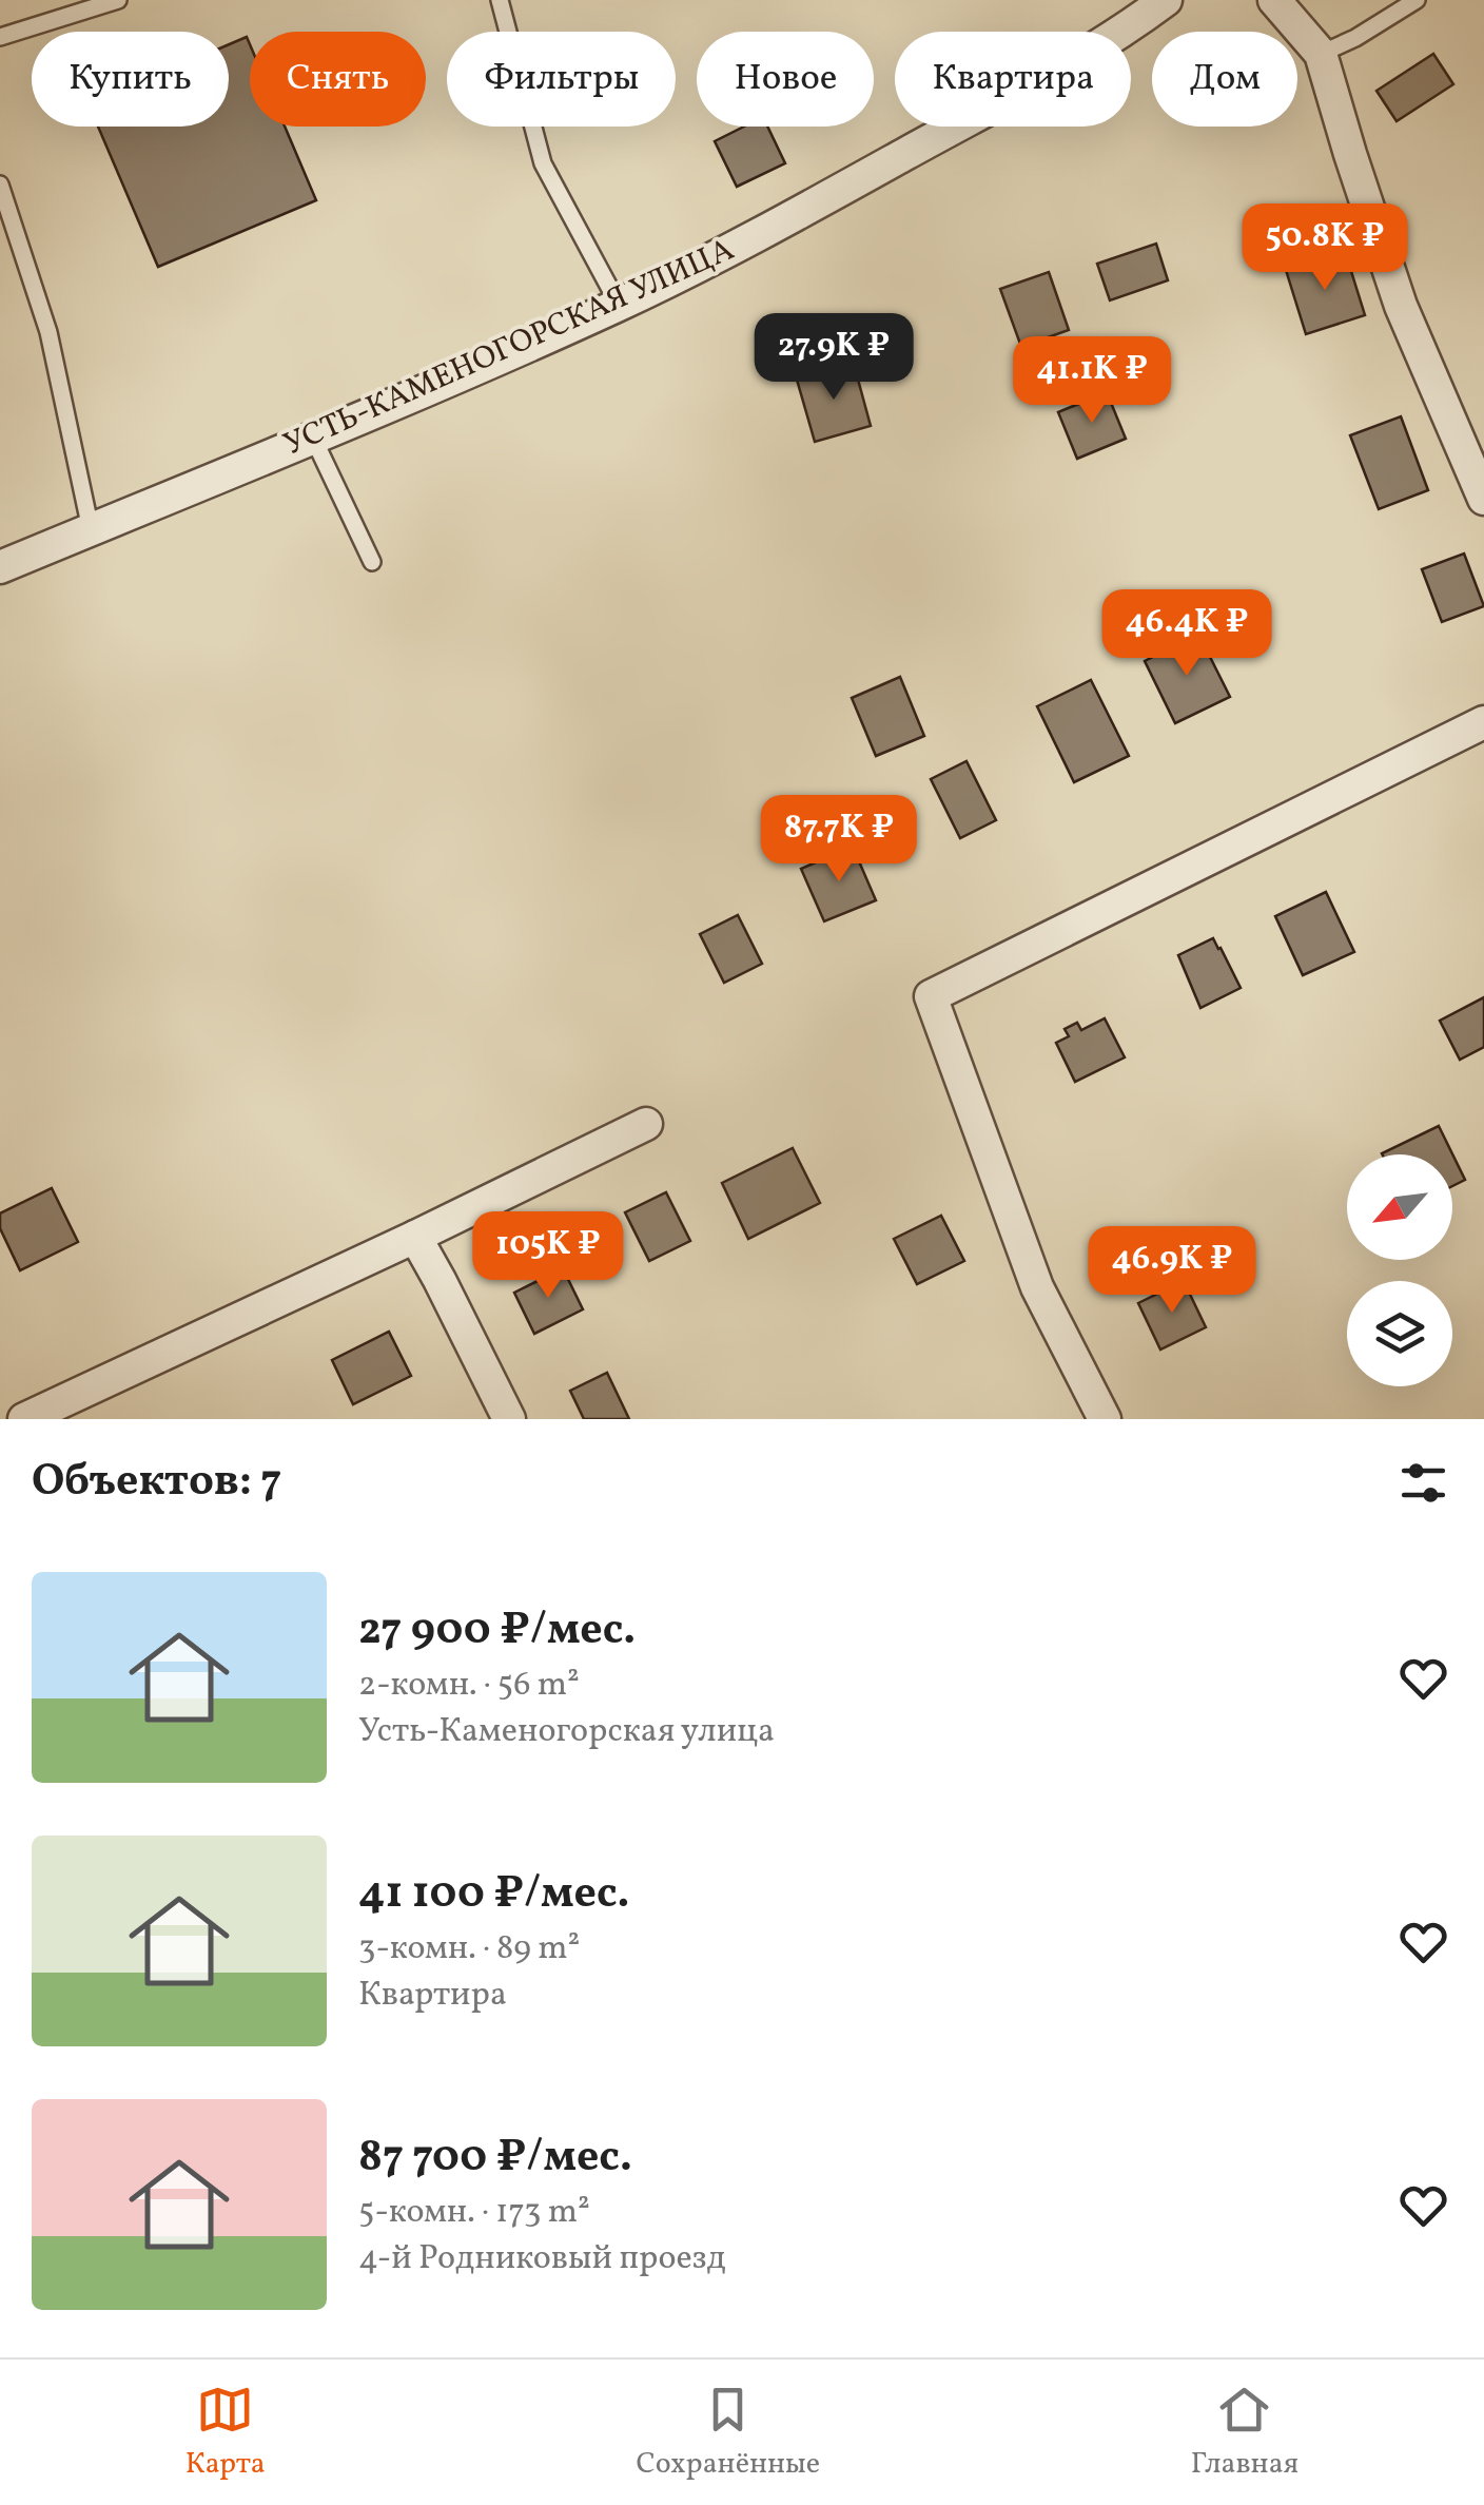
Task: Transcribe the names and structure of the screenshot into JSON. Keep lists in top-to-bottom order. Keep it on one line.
{"streets":{"street":["УСТЬ-КАМЕНОГОРСКАЯ УЛИЦА"]},"north":"bottom left","page":{"chip":["Купить","Снять","Фильтры","Новое","Квартира","Дом"],"price":["50.8K ₽","27.9K ₽","41.1K ₽","46.4K ₽","87.7K ₽","105K ₽","46.9K ₽"],"heading":"Объектов: 7","list":[{"name":"27 900 ₽/мес.","note":"2-комн. · 56 m² · Усть-Каменогорская улица"},{"name":"41 100 ₽/мес.","note":"3-комн. · 89 m² · Квартира"},{"name":"87 700 ₽/мес.","note":"5-комн. · 173 m² · 4-й Родниковый проезд"}],"tabs":["Карта","Сохранённые","Главная"]}}
